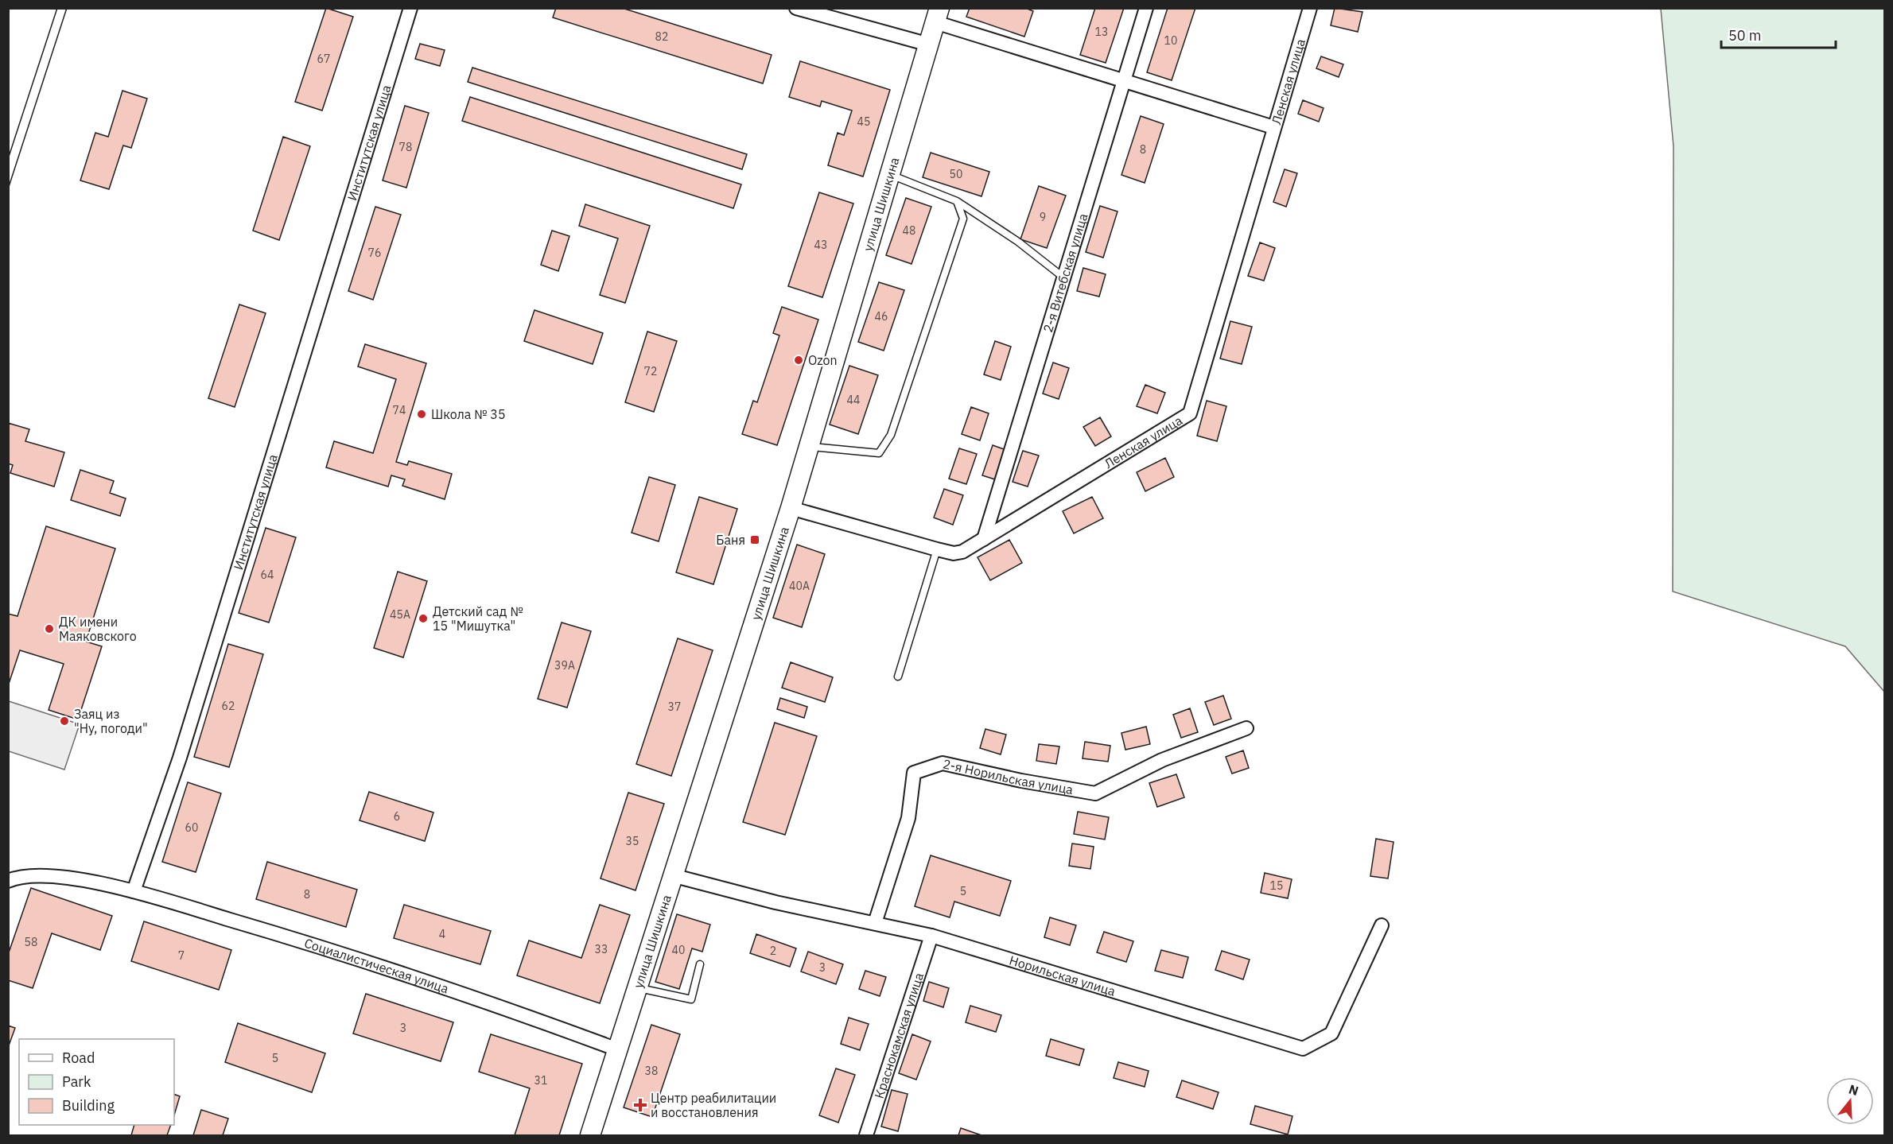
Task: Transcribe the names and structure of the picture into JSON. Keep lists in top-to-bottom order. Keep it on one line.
{"streets":{"main road":["улица Шишкина"],"street":["Ленская улица","Институтская улица","2-я Витебская улица","2-я Норильская улица","Социалистическая улица","Норильская улица","Краснокамская улица"]},"crossings":[["Ленская улица","улица Шишкина"],["Ленская улица","2-я Витебская улица"],["Институтская улица","Социалистическая улица"],["улица Шишкина","Социалистическая улица"],["улица Шишкина","Норильская улица"],["2-я Норильская улица","Норильская улица"],["Норильская улица","Краснокамская улица"]],"places":{"other":["Ozon","Школа № 35","Детский сад № 15 \"Мишутка\"","ДК имени Маяковского","Заяц из \"Ну, погоди\""],"transit":["Баня"],"health":["Центр реабилитации и восстановления"]},"house_numbers":["13","82","10","67","45","78","8","50","9","48","43","76","46","72","44","74","64","40А","45А","39А","62","37","6","60","35","15","5","8","4","58","33","40","2","7","3","3","5","38","31"],"legend":["Road","Park","Building"],"scale_bar":"50 m","north":"top"}
